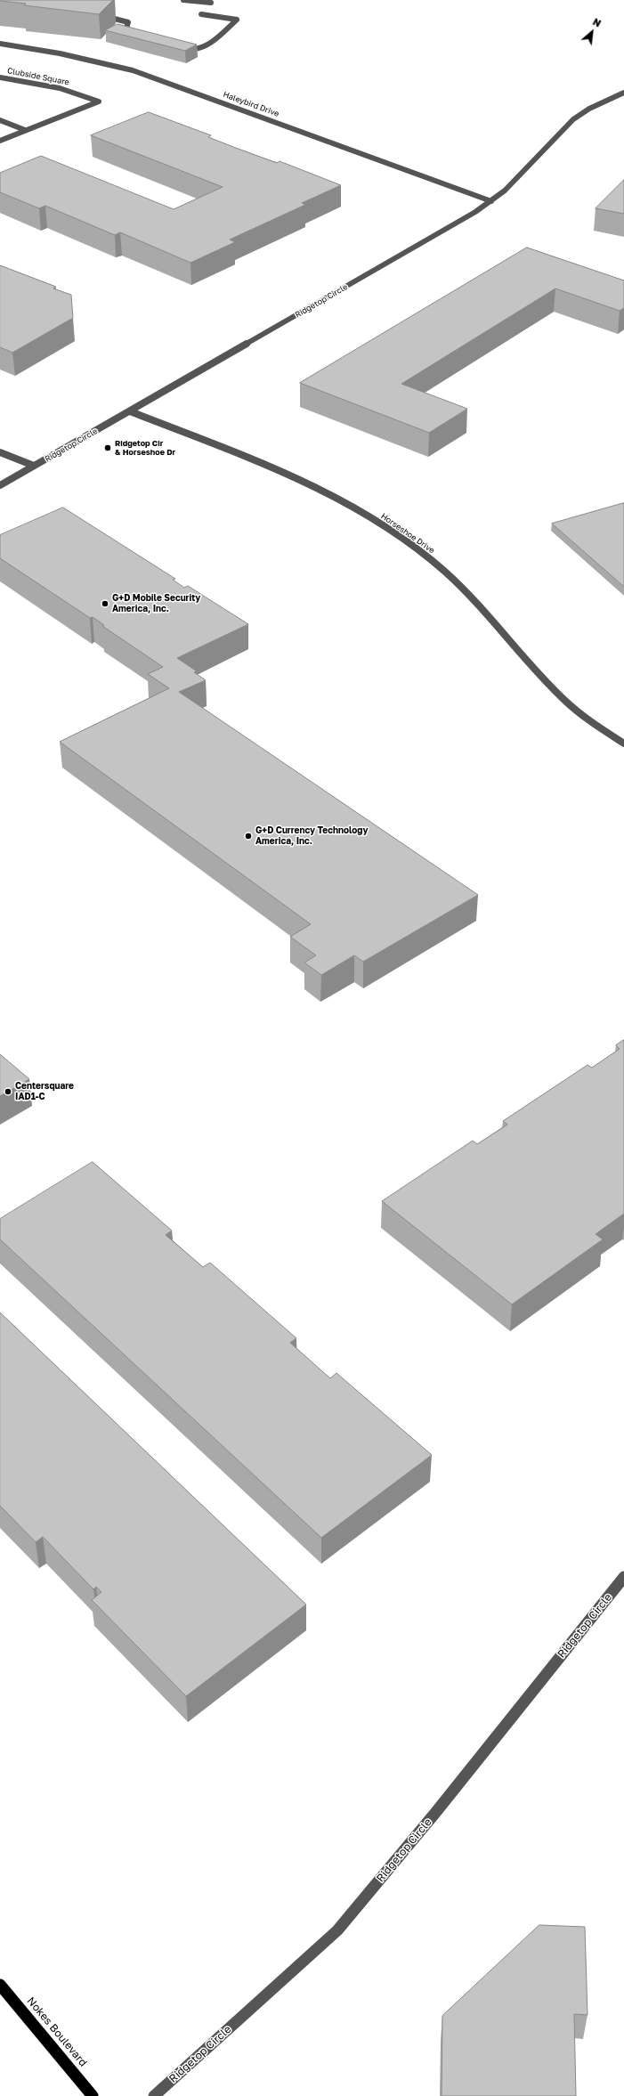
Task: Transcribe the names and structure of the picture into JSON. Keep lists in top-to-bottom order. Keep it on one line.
{"streets":{"main road":["Nokes Boulevard"],"street":["Clubside Square","Haleybird Drive","Ridgetop Circle","Horseshoe Drive"]},"crossings":[["Haleybird Drive","Ridgetop Circle"],["Ridgetop Circle","Horseshoe Drive"]],"places":["Ridgetop Cir & Horseshoe Dr","G+D Mobile Security America, Inc.","G+D Currency Technology America, Inc.","Centersquare IAD1-C"],"north":"top right"}
